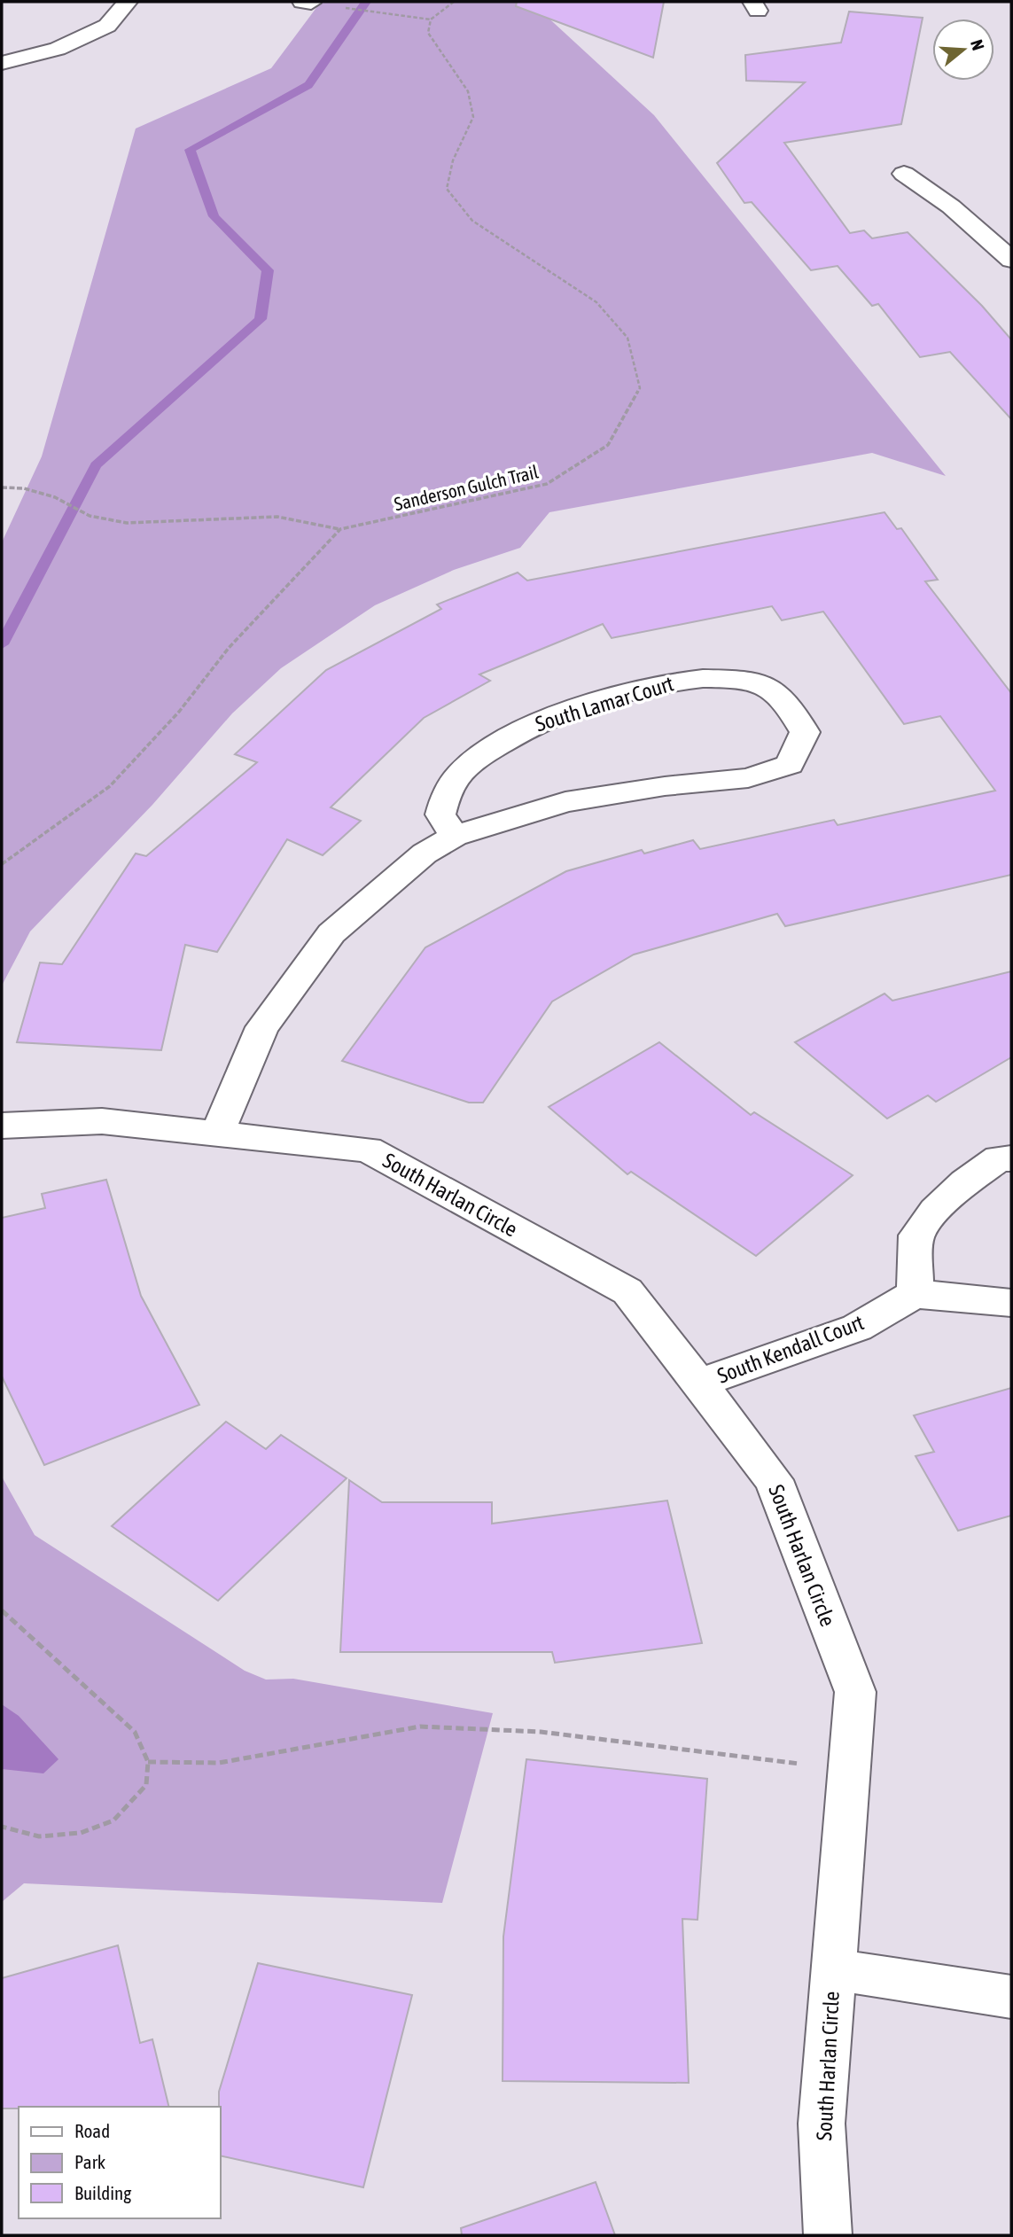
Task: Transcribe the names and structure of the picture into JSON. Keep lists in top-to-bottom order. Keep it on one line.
{"streets":{"street":["South Lamar Court","South Harlan Circle","South Kendall Court"],"path":["Sanderson Gulch Trail"]},"crossings":[["South Lamar Court","South Harlan Circle"],["South Harlan Circle","South Kendall Court"]],"legend":["Road","Park","Building"],"north":"right"}
